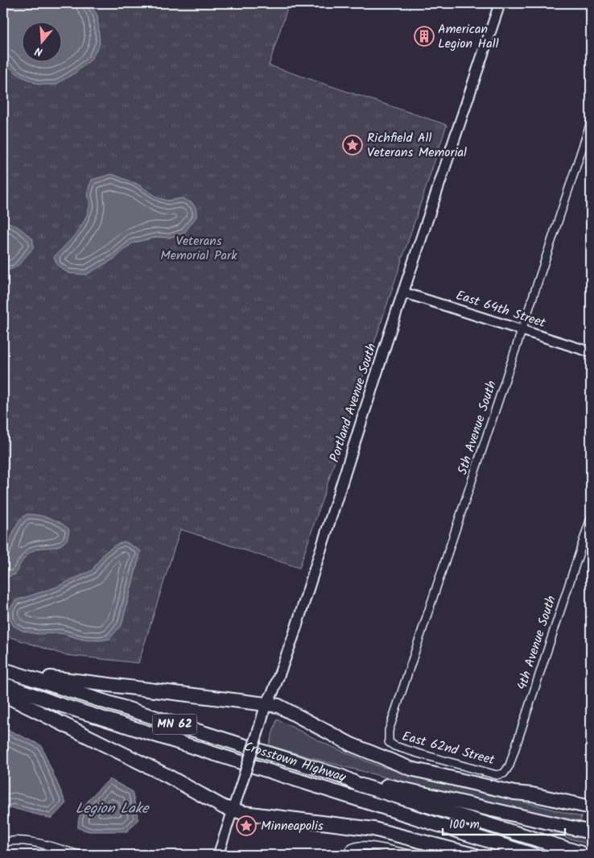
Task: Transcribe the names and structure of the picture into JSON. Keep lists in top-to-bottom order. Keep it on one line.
{"streets":{"highway":["MN 62","Crosstown Highway"],"main road":["Portland Avenue South"],"street":["East 64th Street","5th Avenue South","4th Avenue South","East 62nd Street"]},"crossings":[["East 64th Street","Portland Avenue South"],["East 64th Street","5th Avenue South"],["5th Avenue South","East 62nd Street"],["4th Avenue South","East 62nd Street"]],"water":["Legion Lake"],"parks":["Veterans Memorial Park"],"places":{"building":["American Legion Hall"],"place":["Richfield All Veterans Memorial","Minneapolis"]},"scale_bar":"100 m","north":"bottom"}
